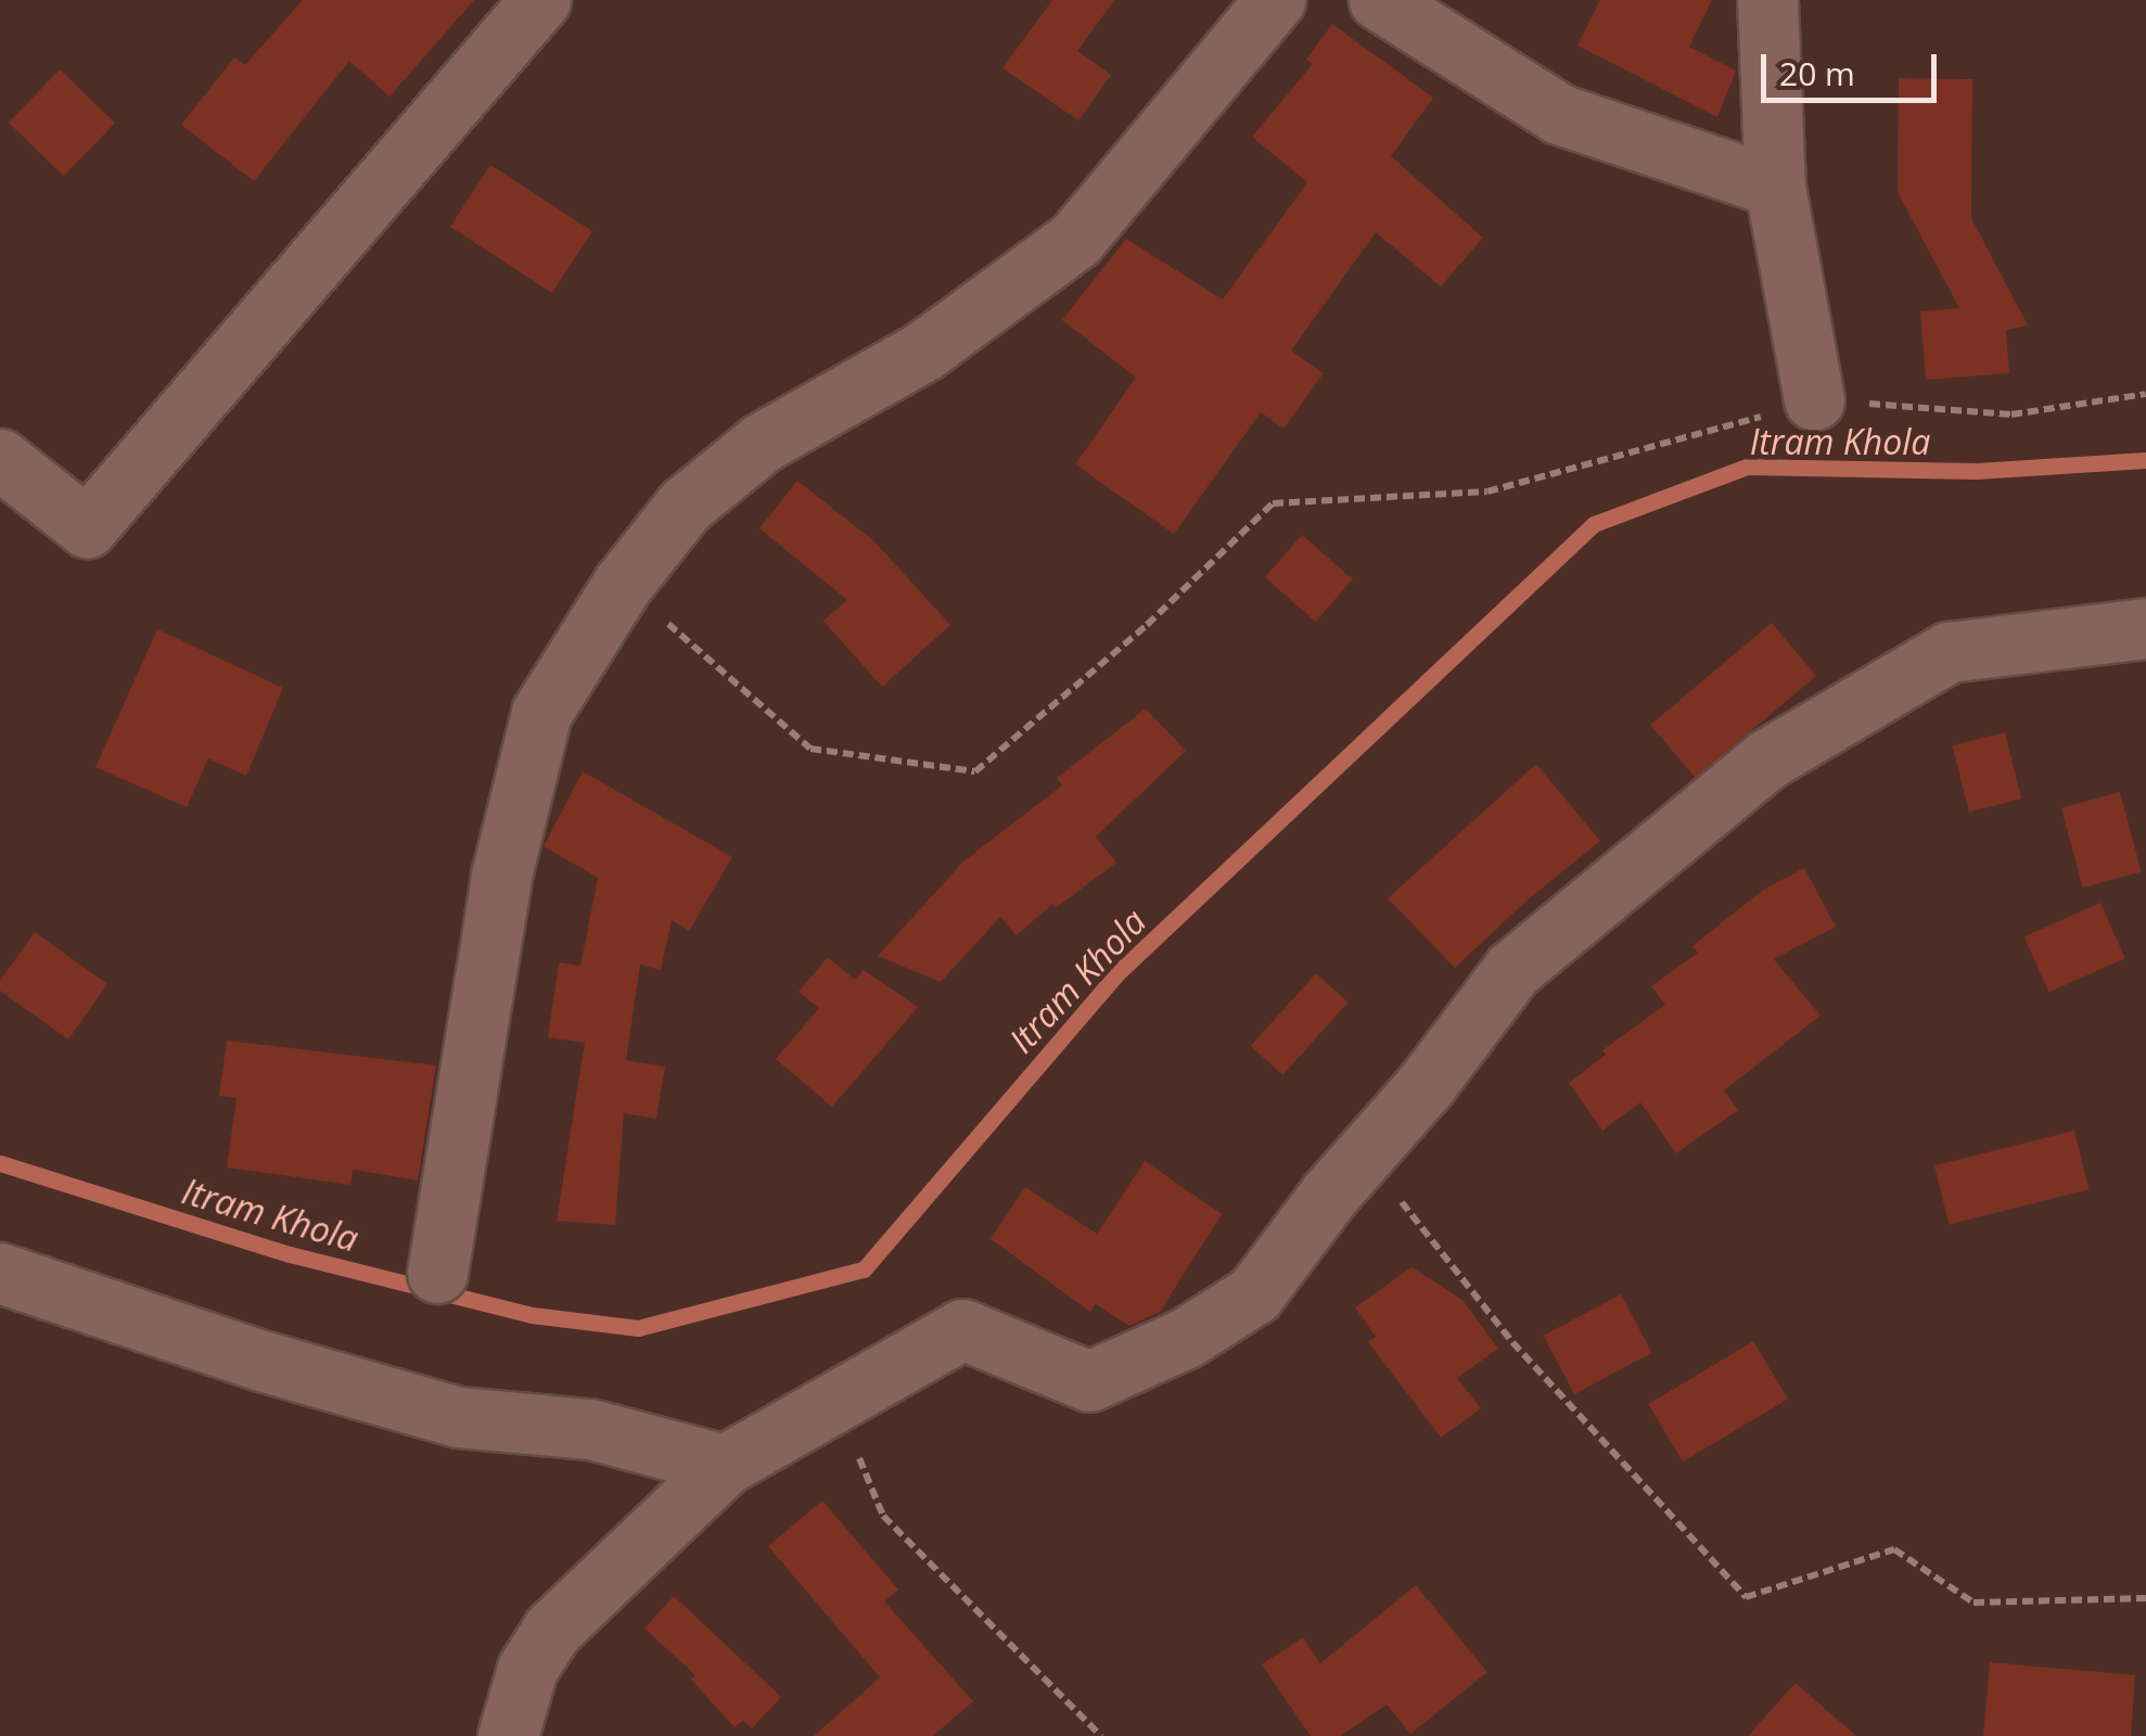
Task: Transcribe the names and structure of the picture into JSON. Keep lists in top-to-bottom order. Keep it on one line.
{"water":["Itram Khola"],"scale_bar":"20 m"}
